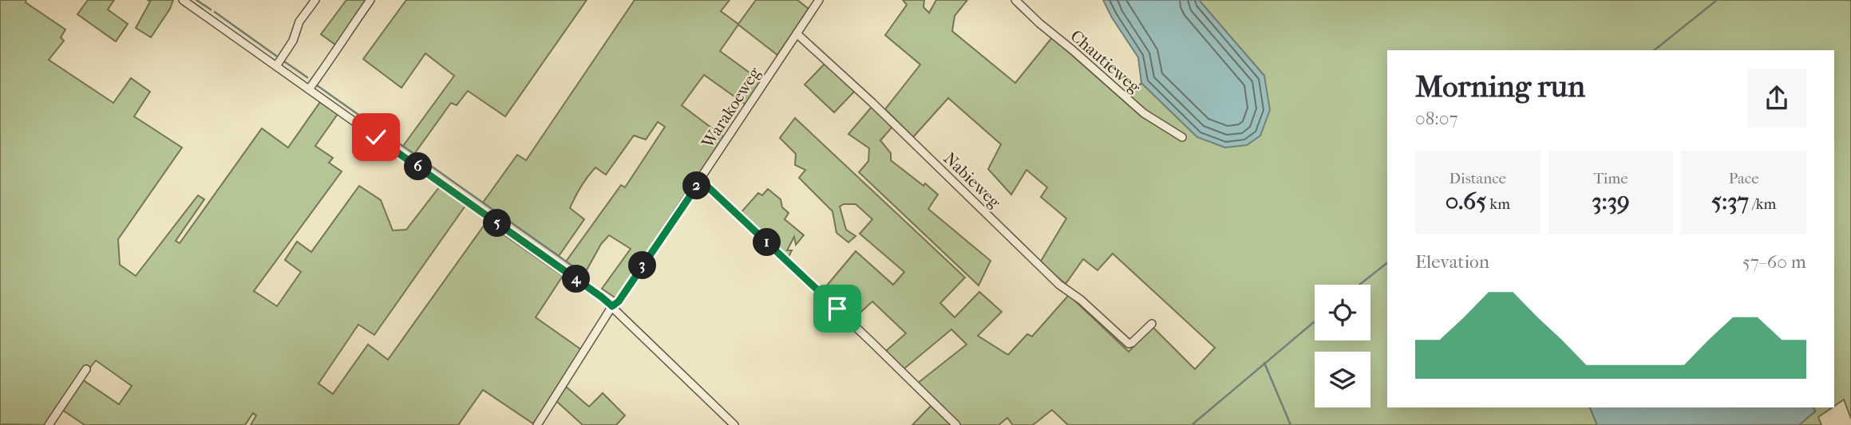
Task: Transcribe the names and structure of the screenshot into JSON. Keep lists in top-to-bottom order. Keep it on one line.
{"streets":{"street":["Chautieweg","Warakoeweg","Nabieweg"]},"crossings":[["Warakoeweg","Nabieweg"]],"page":{"heading":["Morning run","08:07"],"stats":[["Distance","0.65 km"],["Time","3:39"],["Pace","5:37 /km"]],"pins":["6","2","5","1","3","4"],"chart":["Elevation","57–60 m"]}}
